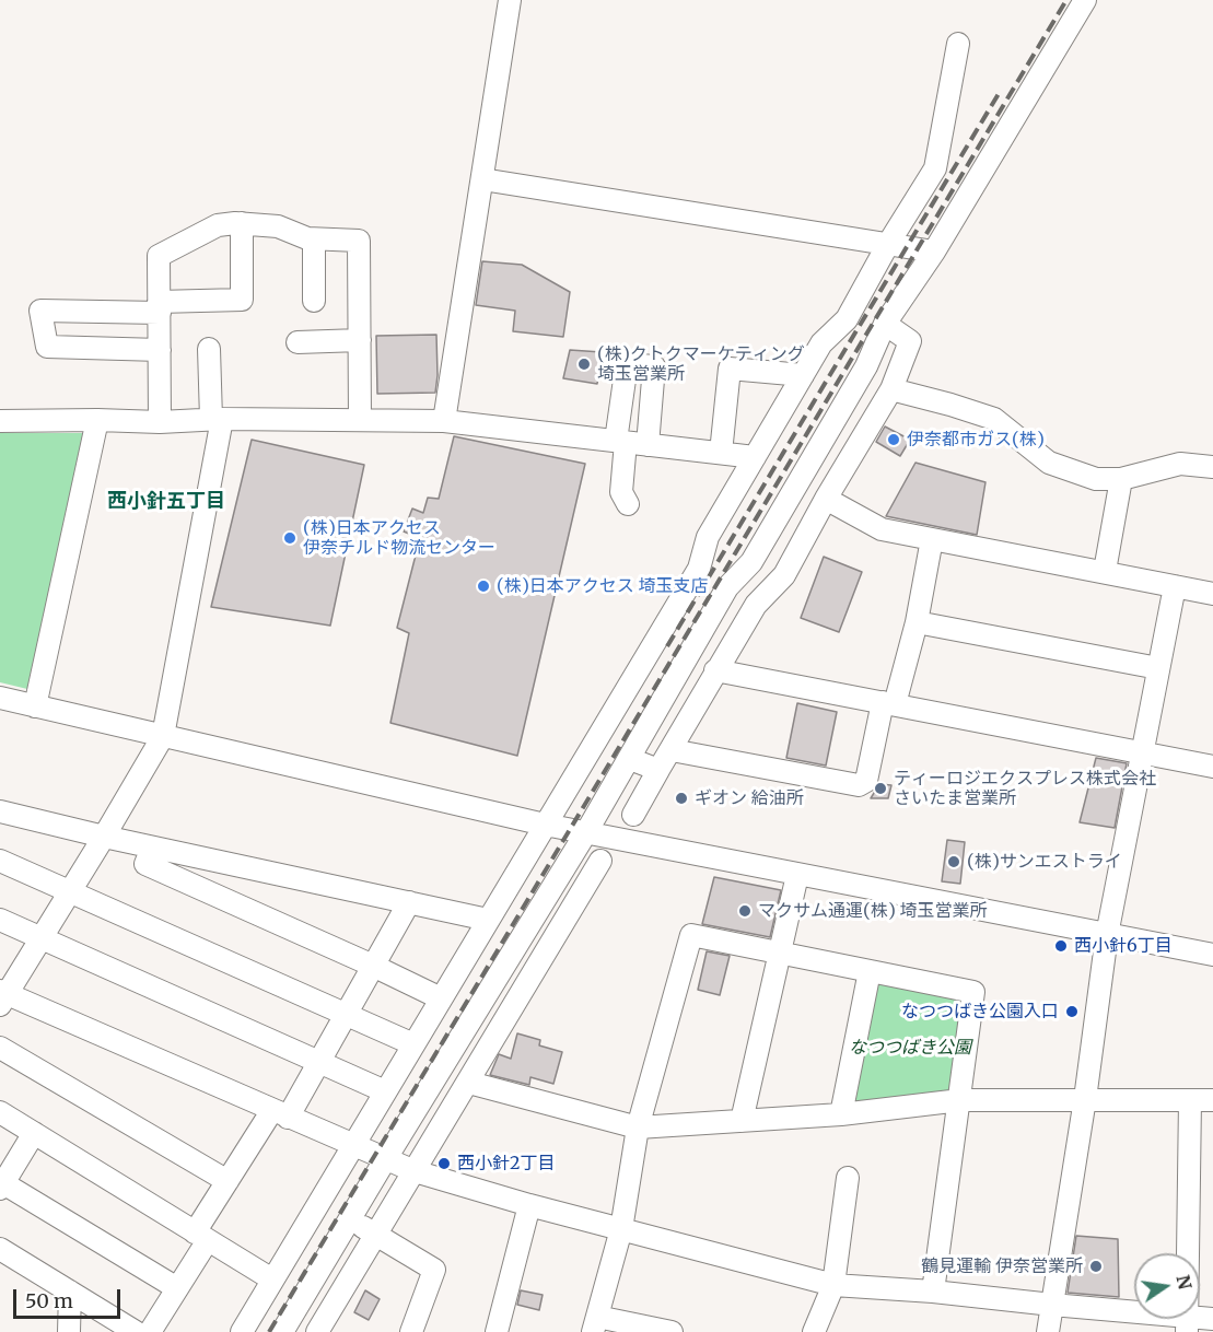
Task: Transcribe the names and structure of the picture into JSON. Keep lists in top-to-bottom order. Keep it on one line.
{"districts":["西小針五丁目"],"parks":["なつつばき公園"],"places":["(株)クトクマーケティング 埼玉営業所","伊奈都市ガス(株)","(株)日本アクセス 伊奈チルド物流センター","(株)日本アクセス 埼玉支店","ティーロジエクスプレス株式会社 さいたま営業所","ギオン 給油所","(株)サンエストライ","マクサム通運(株) 埼玉営業所","西小針6丁目","なつつばき公園入口","西小針2丁目","鶴見運輸 伊奈営業所"],"scale_bar":"50 m","north":"right"}
